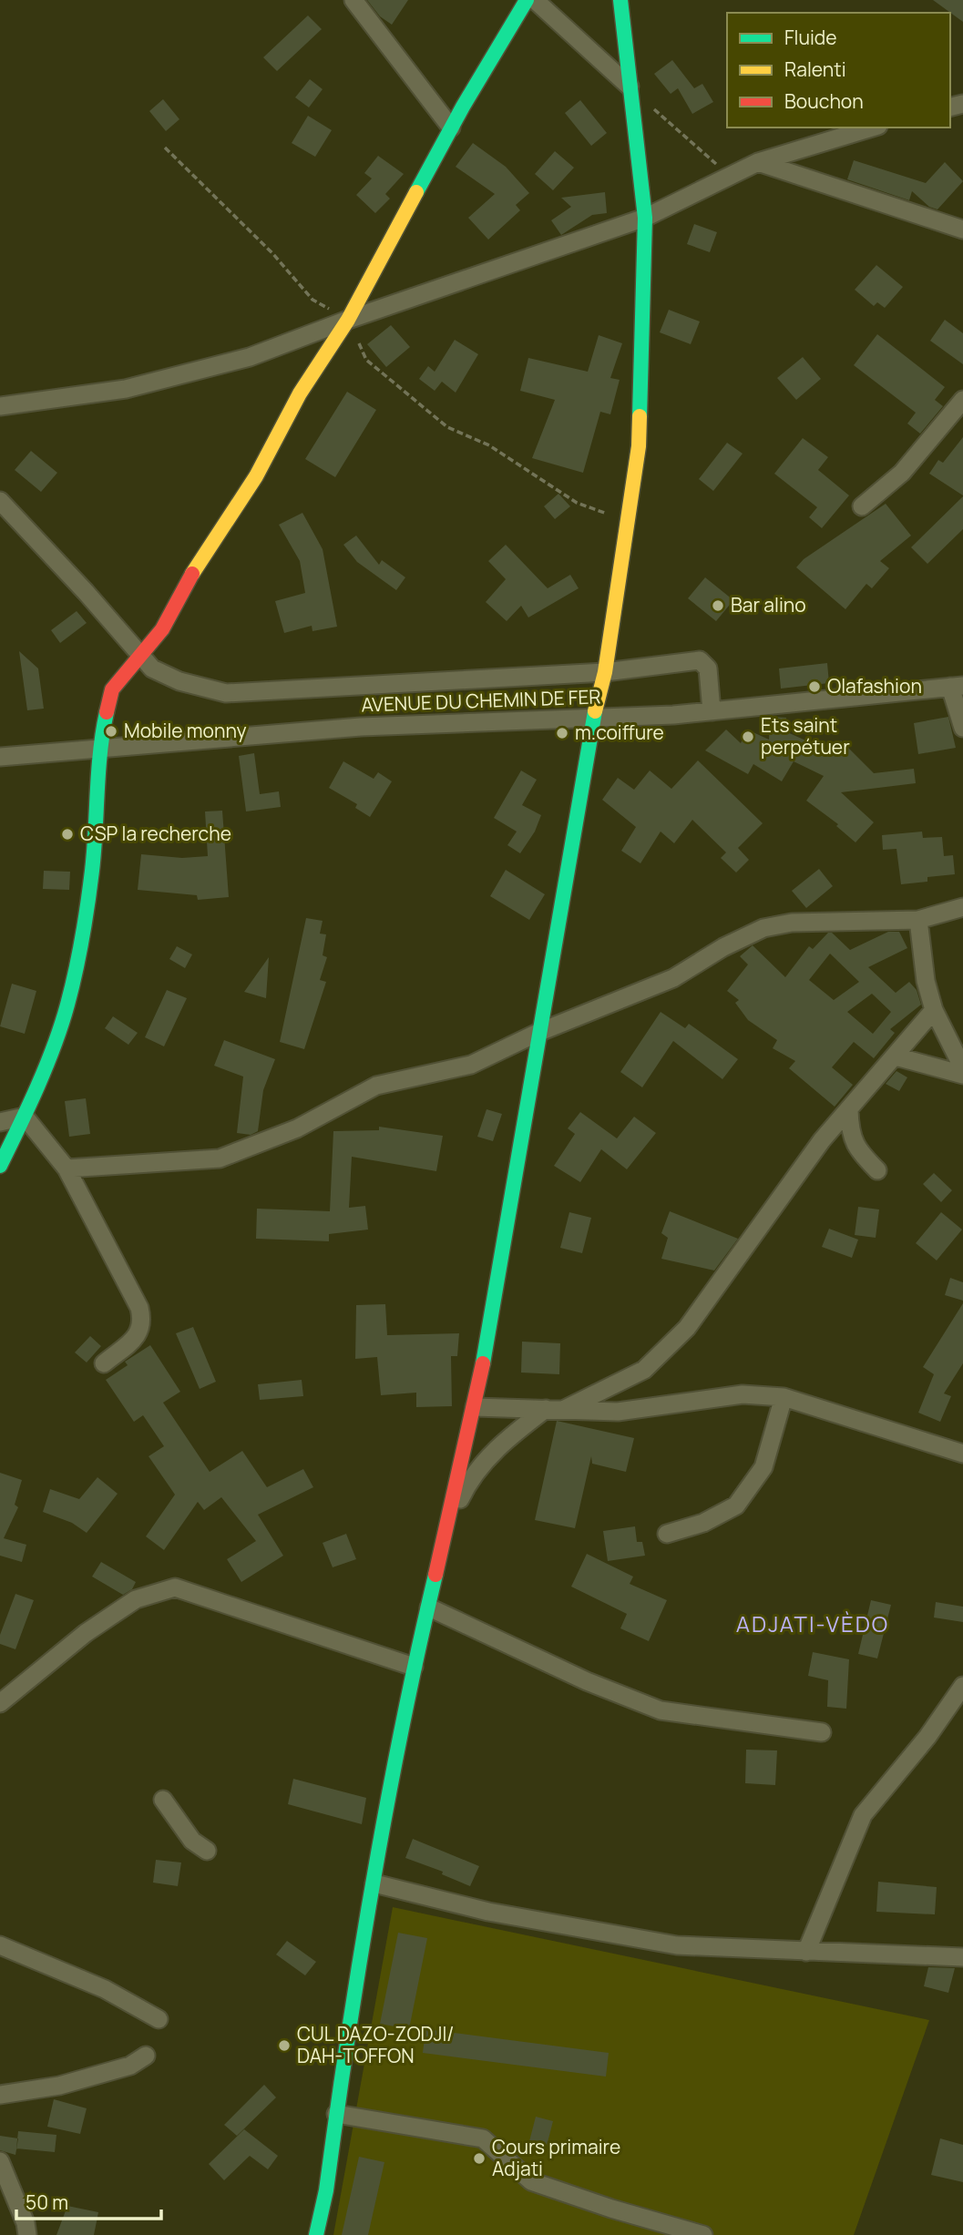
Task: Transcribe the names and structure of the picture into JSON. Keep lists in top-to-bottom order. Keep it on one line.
{"streets":{"street":["AVENUE DU CHEMIN DE FER"]},"districts":["ADJATI-VÈDO"],"places":["Bar alino","Olafashion","Mobile monny","m.coiffure","Ets saint perpétuer","CSP la recherche","CUL DAZO-ZODJI/ DAH-TOFFON","Cours primaire Adjati"],"legend":["Fluide","Ralenti","Bouchon"],"scale_bar":"50 m"}
